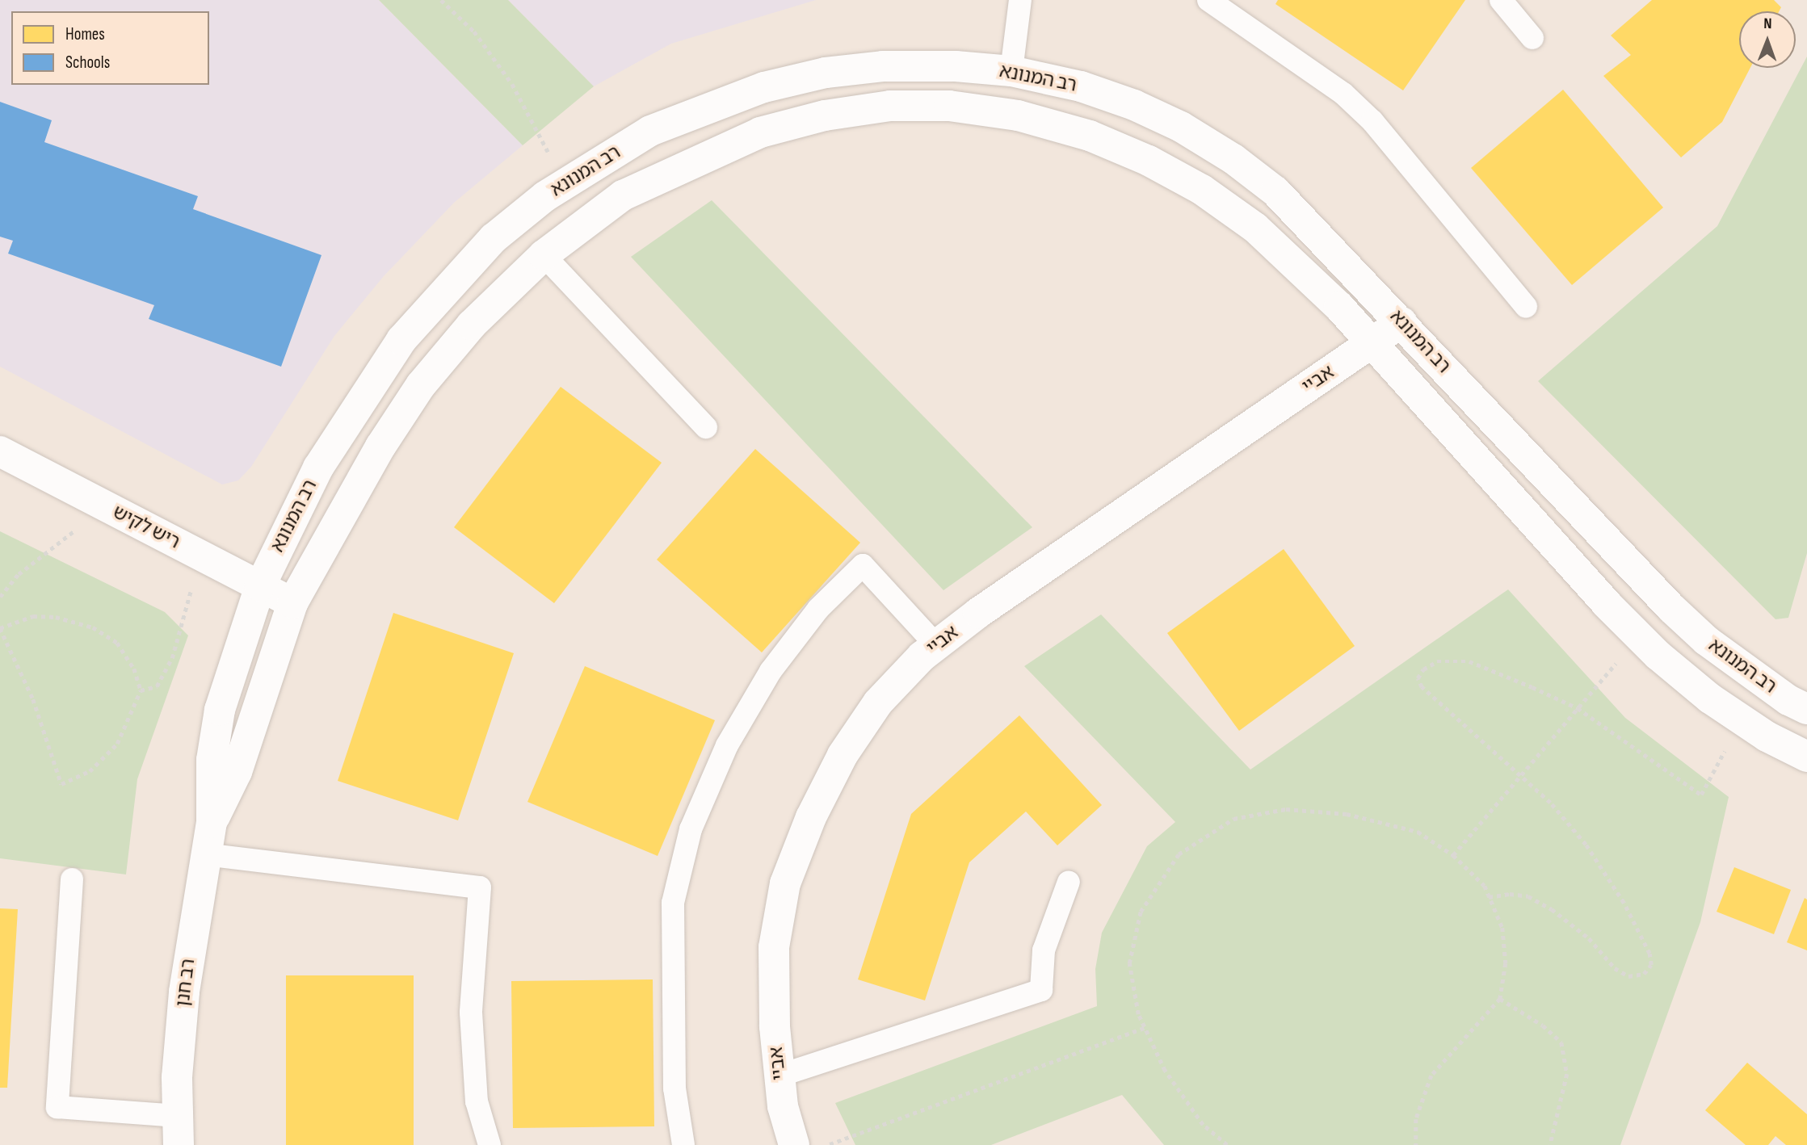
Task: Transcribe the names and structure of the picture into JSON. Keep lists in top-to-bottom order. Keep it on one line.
{"streets":{"street":["רב המנונא","אביי","ריש לקיש","רב חנן"]},"crossings":[["רב המנונא","אביי"],["רב המנונא","ריש לקיש"],["רב המנונא","רב חנן"],["ריש לקיש","רב חנן"]],"legend":["Homes","Schools"],"north":"top"}
